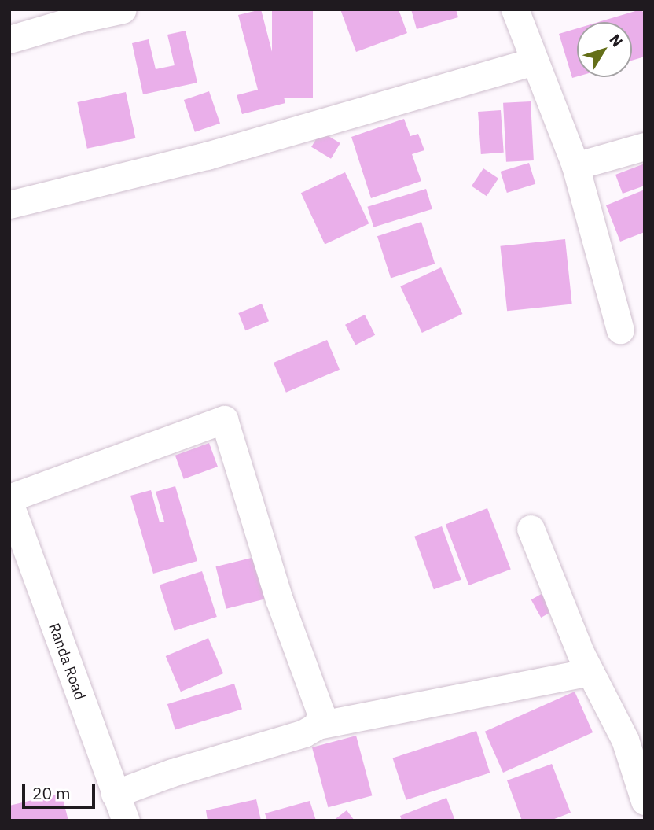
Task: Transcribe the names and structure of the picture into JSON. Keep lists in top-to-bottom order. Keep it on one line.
{"streets":{"street":["Randa Road"]},"scale_bar":"20 m","north":"top right"}
